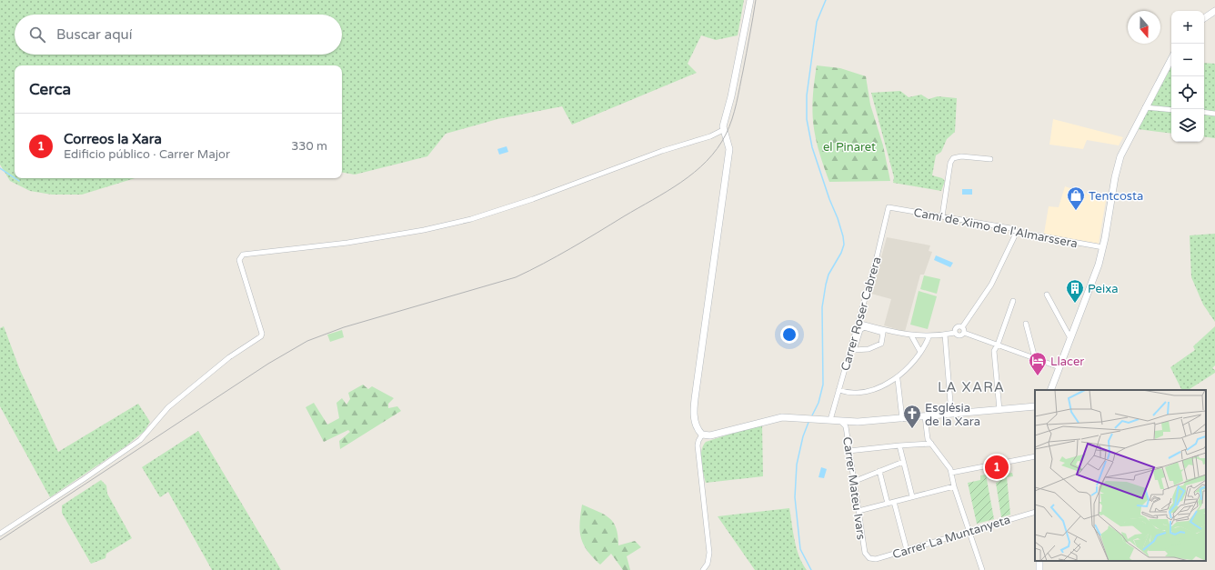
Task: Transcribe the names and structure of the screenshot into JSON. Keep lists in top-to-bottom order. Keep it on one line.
{"streets":{"street":["Camí de Ximo de l'Almarssera","Carrer Roser Cabrera","Carrer Mateu Ivars","Carrer La Muntanyeta"]},"crossings":[["Camí de Ximo de l'Almarssera","Carrer Roser Cabrera"],["Carrer Mateu Ivars","Carrer La Muntanyeta"]],"districts":["LA XARA"],"parks":["el Pinaret"],"places":{"shop":["Tentcosta"],"building":["Peixa"],"hotel":["Llacer"],"church":["Església de la Xara"]},"north":"bottom","page":{"map_buttons":["+","−"],"search":"Buscar aquí","heading":"Cerca","list":[{"mark":"1","name":"Correos la Xara","note":"Edificio público · Carrer Major","value":"330 m"}],"pins":"1"}}
